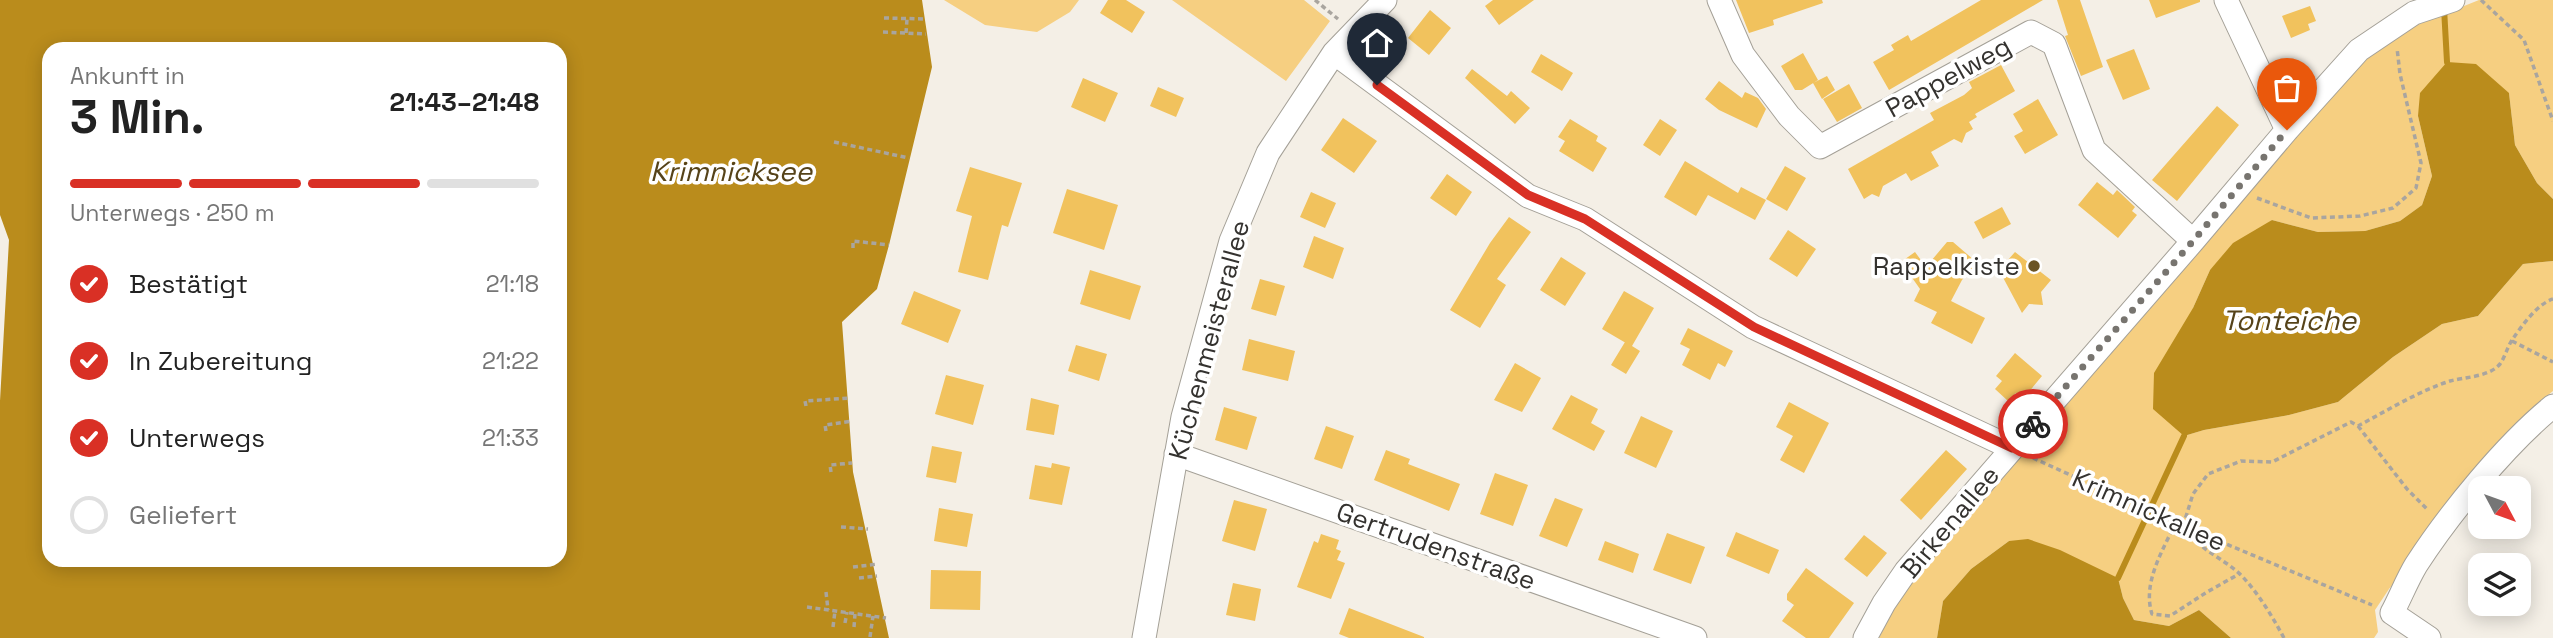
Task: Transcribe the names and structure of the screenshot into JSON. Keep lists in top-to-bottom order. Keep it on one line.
{"streets":{"street":["Pappelweg","Küchenmeisterallee","Birkenallee","Gertrudenstraße"],"path":["Krimnickallee"]},"crossings":[["Pappelweg","Birkenallee"],["Küchenmeisterallee","Gertrudenstraße"],["Krimnickallee","Birkenallee"]],"water":["Krimnicksee","Tonteiche"],"places":["Rappelkiste"],"north":"bottom right","page":{"heading":["3 Min.","Ankunft in","21:43–21:48"],"bar":"Unterwegs · 250 m","list":[["Bestätigt","21:18"],["In Zubereitung","21:22"],["Unterwegs","21:33"],"Geliefert"]}}
